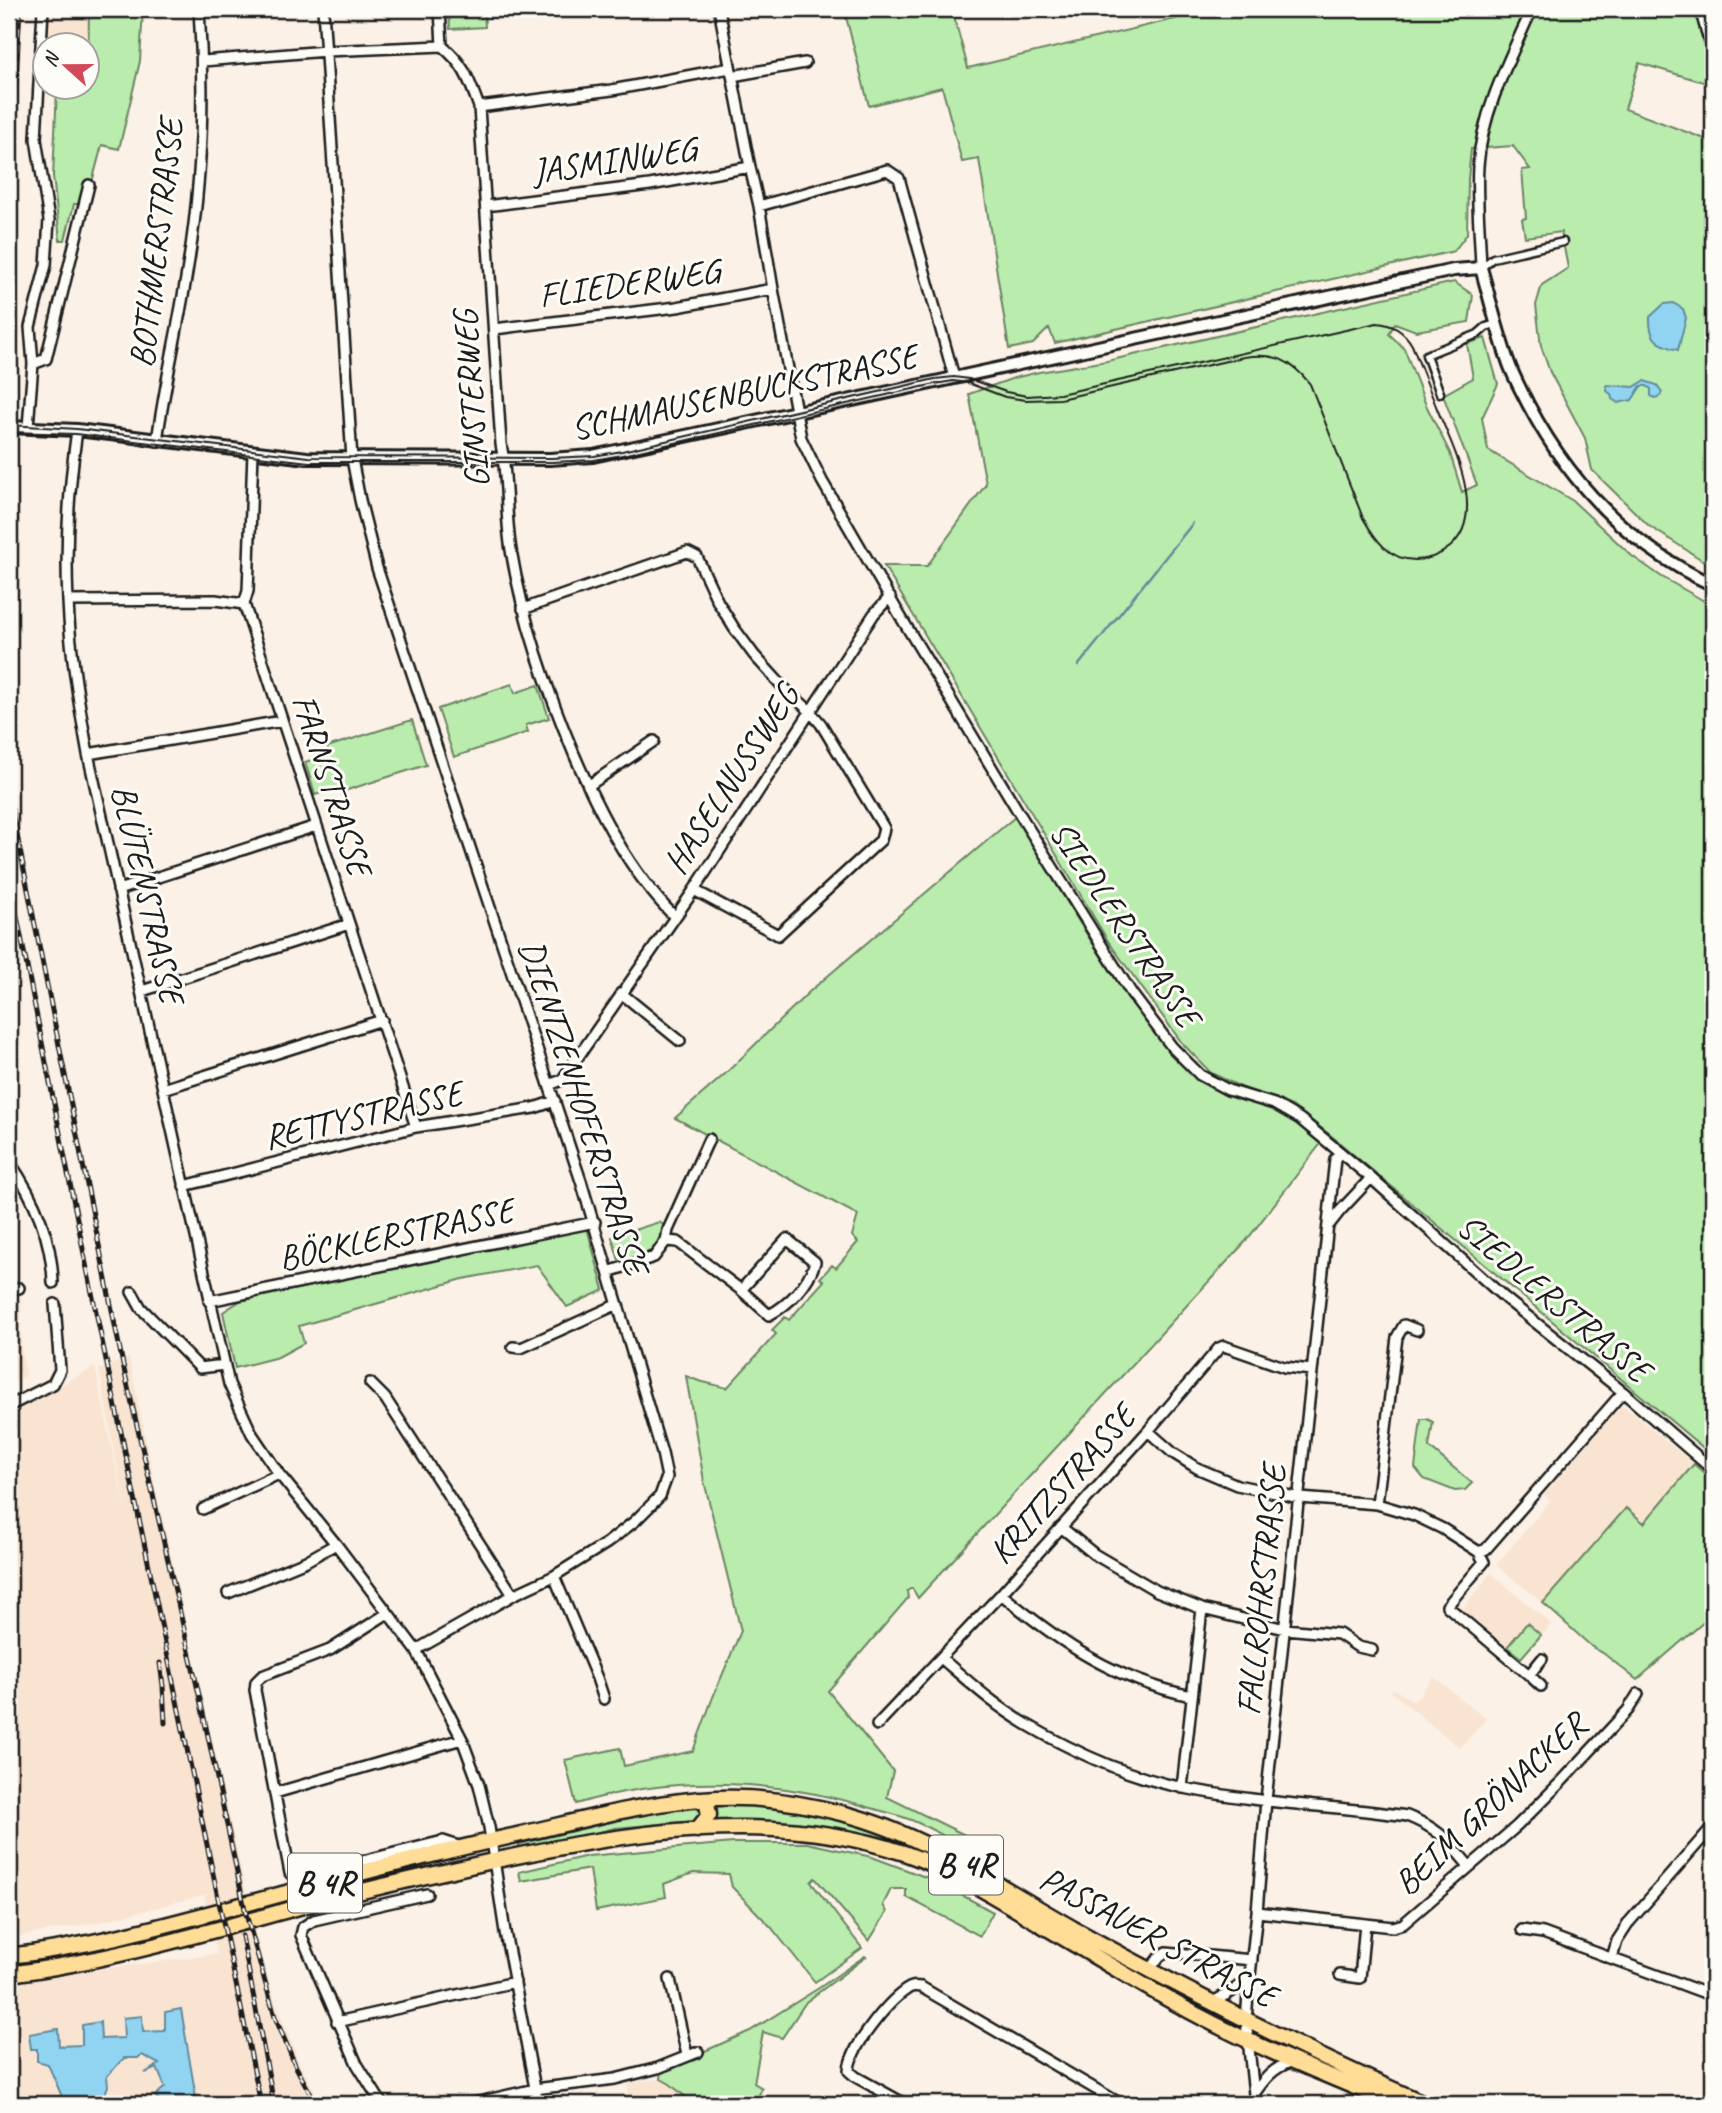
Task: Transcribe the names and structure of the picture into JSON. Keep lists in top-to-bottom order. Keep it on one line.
{"streets":{"main road":["B 4R","PASSAUER STRASSE"],"street":["JASMINWEG","BOTHMERSTRASSE","FLIEDERWEG","SCHMAUSENBUCKSTRASSE","GINSTERWEG","HASELNUSSWEG","FARNSTRASSE","BLÜTENSTRASSE","SIEDLERSTRASSE","DIENTZENHOFERSTRASSE","RETTYSTRASSE","BÖCKLERSTRASSE","KRITZSTRASSE","FALLROHRSTRASSE","BEIM GRÖNACKER"]},"crossings":[["JASMINWEG","GINSTERWEG"],["JASMINWEG","SIEDLERSTRASSE"],["BOTHMERSTRASSE","SCHMAUSENBUCKSTRASSE"],["FLIEDERWEG","GINSTERWEG"],["FLIEDERWEG","SIEDLERSTRASSE"],["SCHMAUSENBUCKSTRASSE","GINSTERWEG"],["SCHMAUSENBUCKSTRASSE","FARNSTRASSE"],["SCHMAUSENBUCKSTRASSE","BLÜTENSTRASSE"],["SCHMAUSENBUCKSTRASSE","SIEDLERSTRASSE"],["SCHMAUSENBUCKSTRASSE","DIENTZENHOFERSTRASSE"],["GINSTERWEG","HASELNUSSWEG"],["HASELNUSSWEG","SIEDLERSTRASSE"],["HASELNUSSWEG","DIENTZENHOFERSTRASSE"],["FARNSTRASSE","RETTYSTRASSE"],["BLÜTENSTRASSE","DIENTZENHOFERSTRASSE"],["BLÜTENSTRASSE","RETTYSTRASSE"],["BLÜTENSTRASSE","BÖCKLERSTRASSE"],["BLÜTENSTRASSE","B 4R"],["BLÜTENSTRASSE","PASSAUER STRASSE"],["SIEDLERSTRASSE","FALLROHRSTRASSE"],["DIENTZENHOFERSTRASSE","RETTYSTRASSE"],["DIENTZENHOFERSTRASSE","BÖCKLERSTRASSE"],["KRITZSTRASSE","FALLROHRSTRASSE"],["FALLROHRSTRASSE","BEIM GRÖNACKER"],["FALLROHRSTRASSE","PASSAUER STRASSE"],["B 4R","PASSAUER STRASSE"]],"north":"left"}
